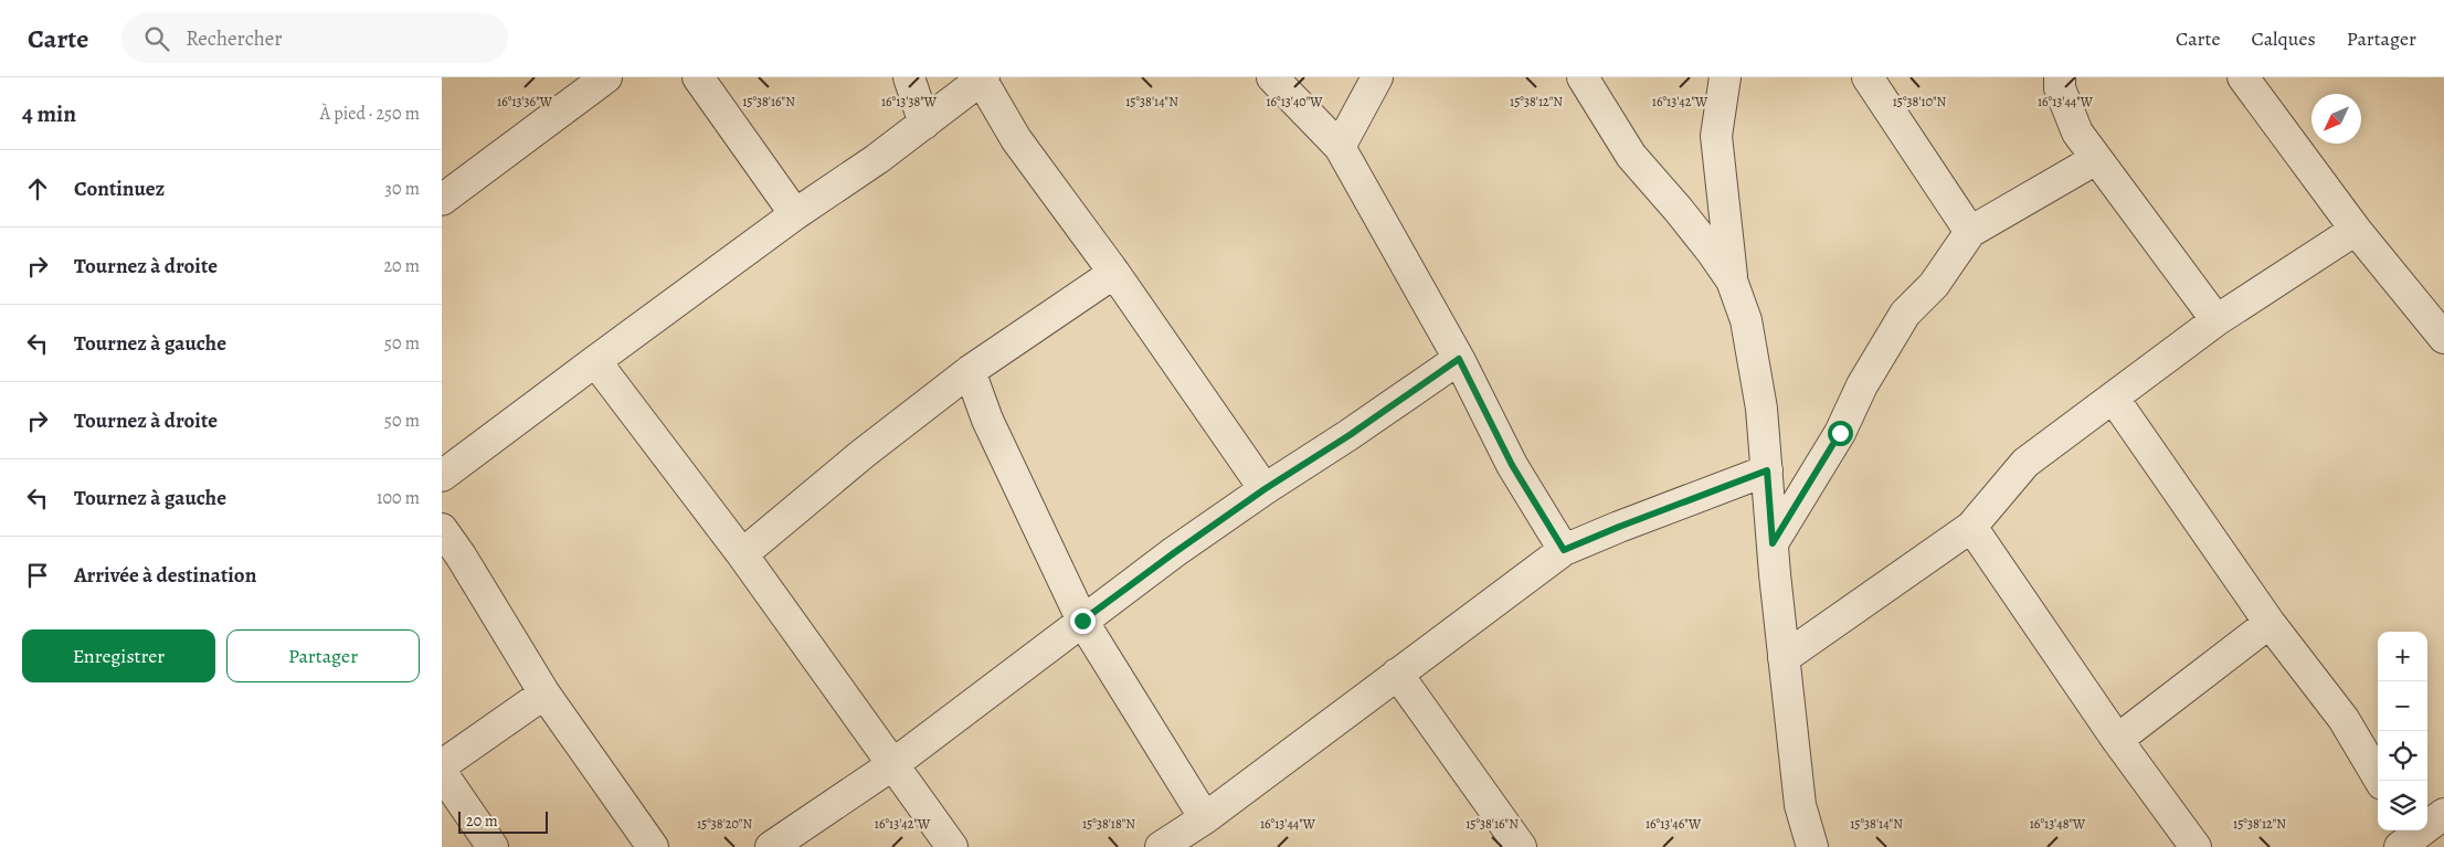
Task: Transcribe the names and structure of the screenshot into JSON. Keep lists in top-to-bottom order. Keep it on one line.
{"scale_bar":"20 m","north":"bottom left","page":{"header":"Carte","search":"Rechercher","nav":["Carte","Calques","Partager"],"heading":["4 min","À pied · 250 m"],"list":[["Continuez","30 m"],["Tournez à droite","20 m"],["Tournez à gauche","50 m"],["Tournez à droite","50 m"],["Tournez à gauche","100 m"],"Arrivée à destination"],"buttons":["Enregistrer","Partager"],"map_buttons":["+","−"],"scale":"20 m"},"coordinates":["16°13'36\"W","16°13'38\"W","16°13'40\"W","16°13'42\"W","16°13'44\"W","15°38'16\"N","15°38'14\"N","15°38'12\"N","15°38'10\"N","15°38'20\"N","15°38'18\"N","16°13'46\"W","16°13'48\"W"]}
